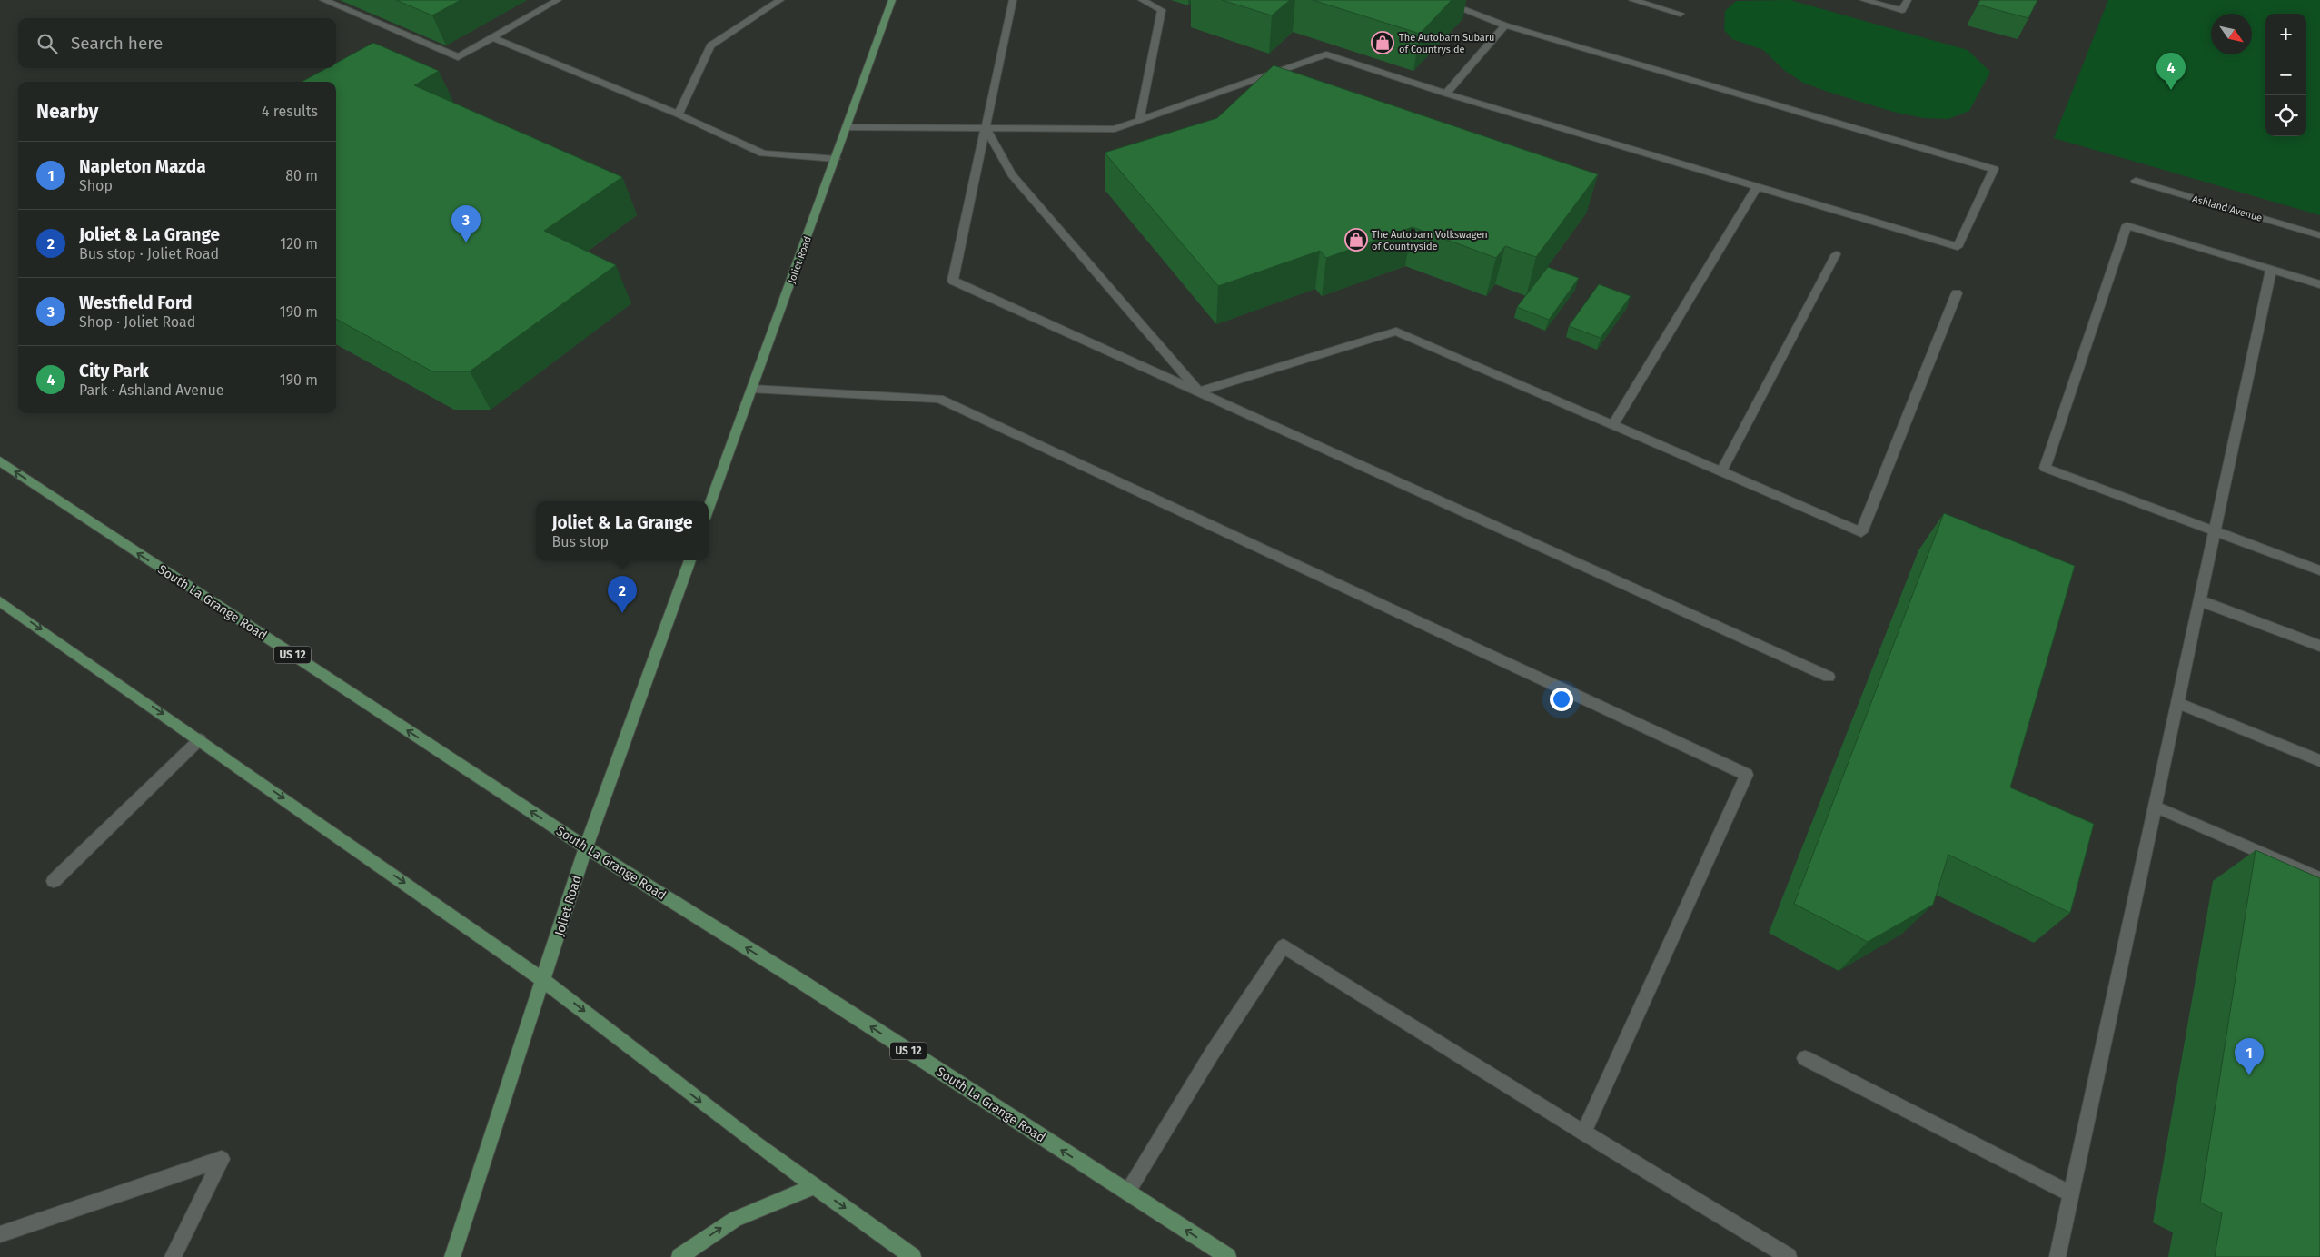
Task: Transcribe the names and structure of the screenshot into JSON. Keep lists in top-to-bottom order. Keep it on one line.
{"streets":{"main road":["Joliet Road","South La Grange Road","US 12"],"street":["Ashland Avenue"]},"crossings":[["Joliet Road","South La Grange Road"]],"one_way":["South La Grange Road"],"places":{"shop":["The Autobarn Subaru of Countryside","The Autobarn Volkswagen of Countryside"]},"north":"bottom right","page":{"map_buttons":["+","−"],"search":"Search here","pins":["4","3","2","1"],"heading":["Nearby","4 results"],"list":[{"mark":"1","name":"Napleton Mazda","note":"Shop","value":"80 m"},{"mark":"2","name":"Joliet & La Grange","note":"Bus stop · Joliet Road","value":"120 m"},{"mark":"3","name":"Westfield Ford","note":"Shop · Joliet Road","value":"190 m"},{"mark":"4","name":"City Park","note":"Park · Ashland Avenue","value":"190 m"}],"popup":["Joliet & La Grange","Bus stop"]}}
